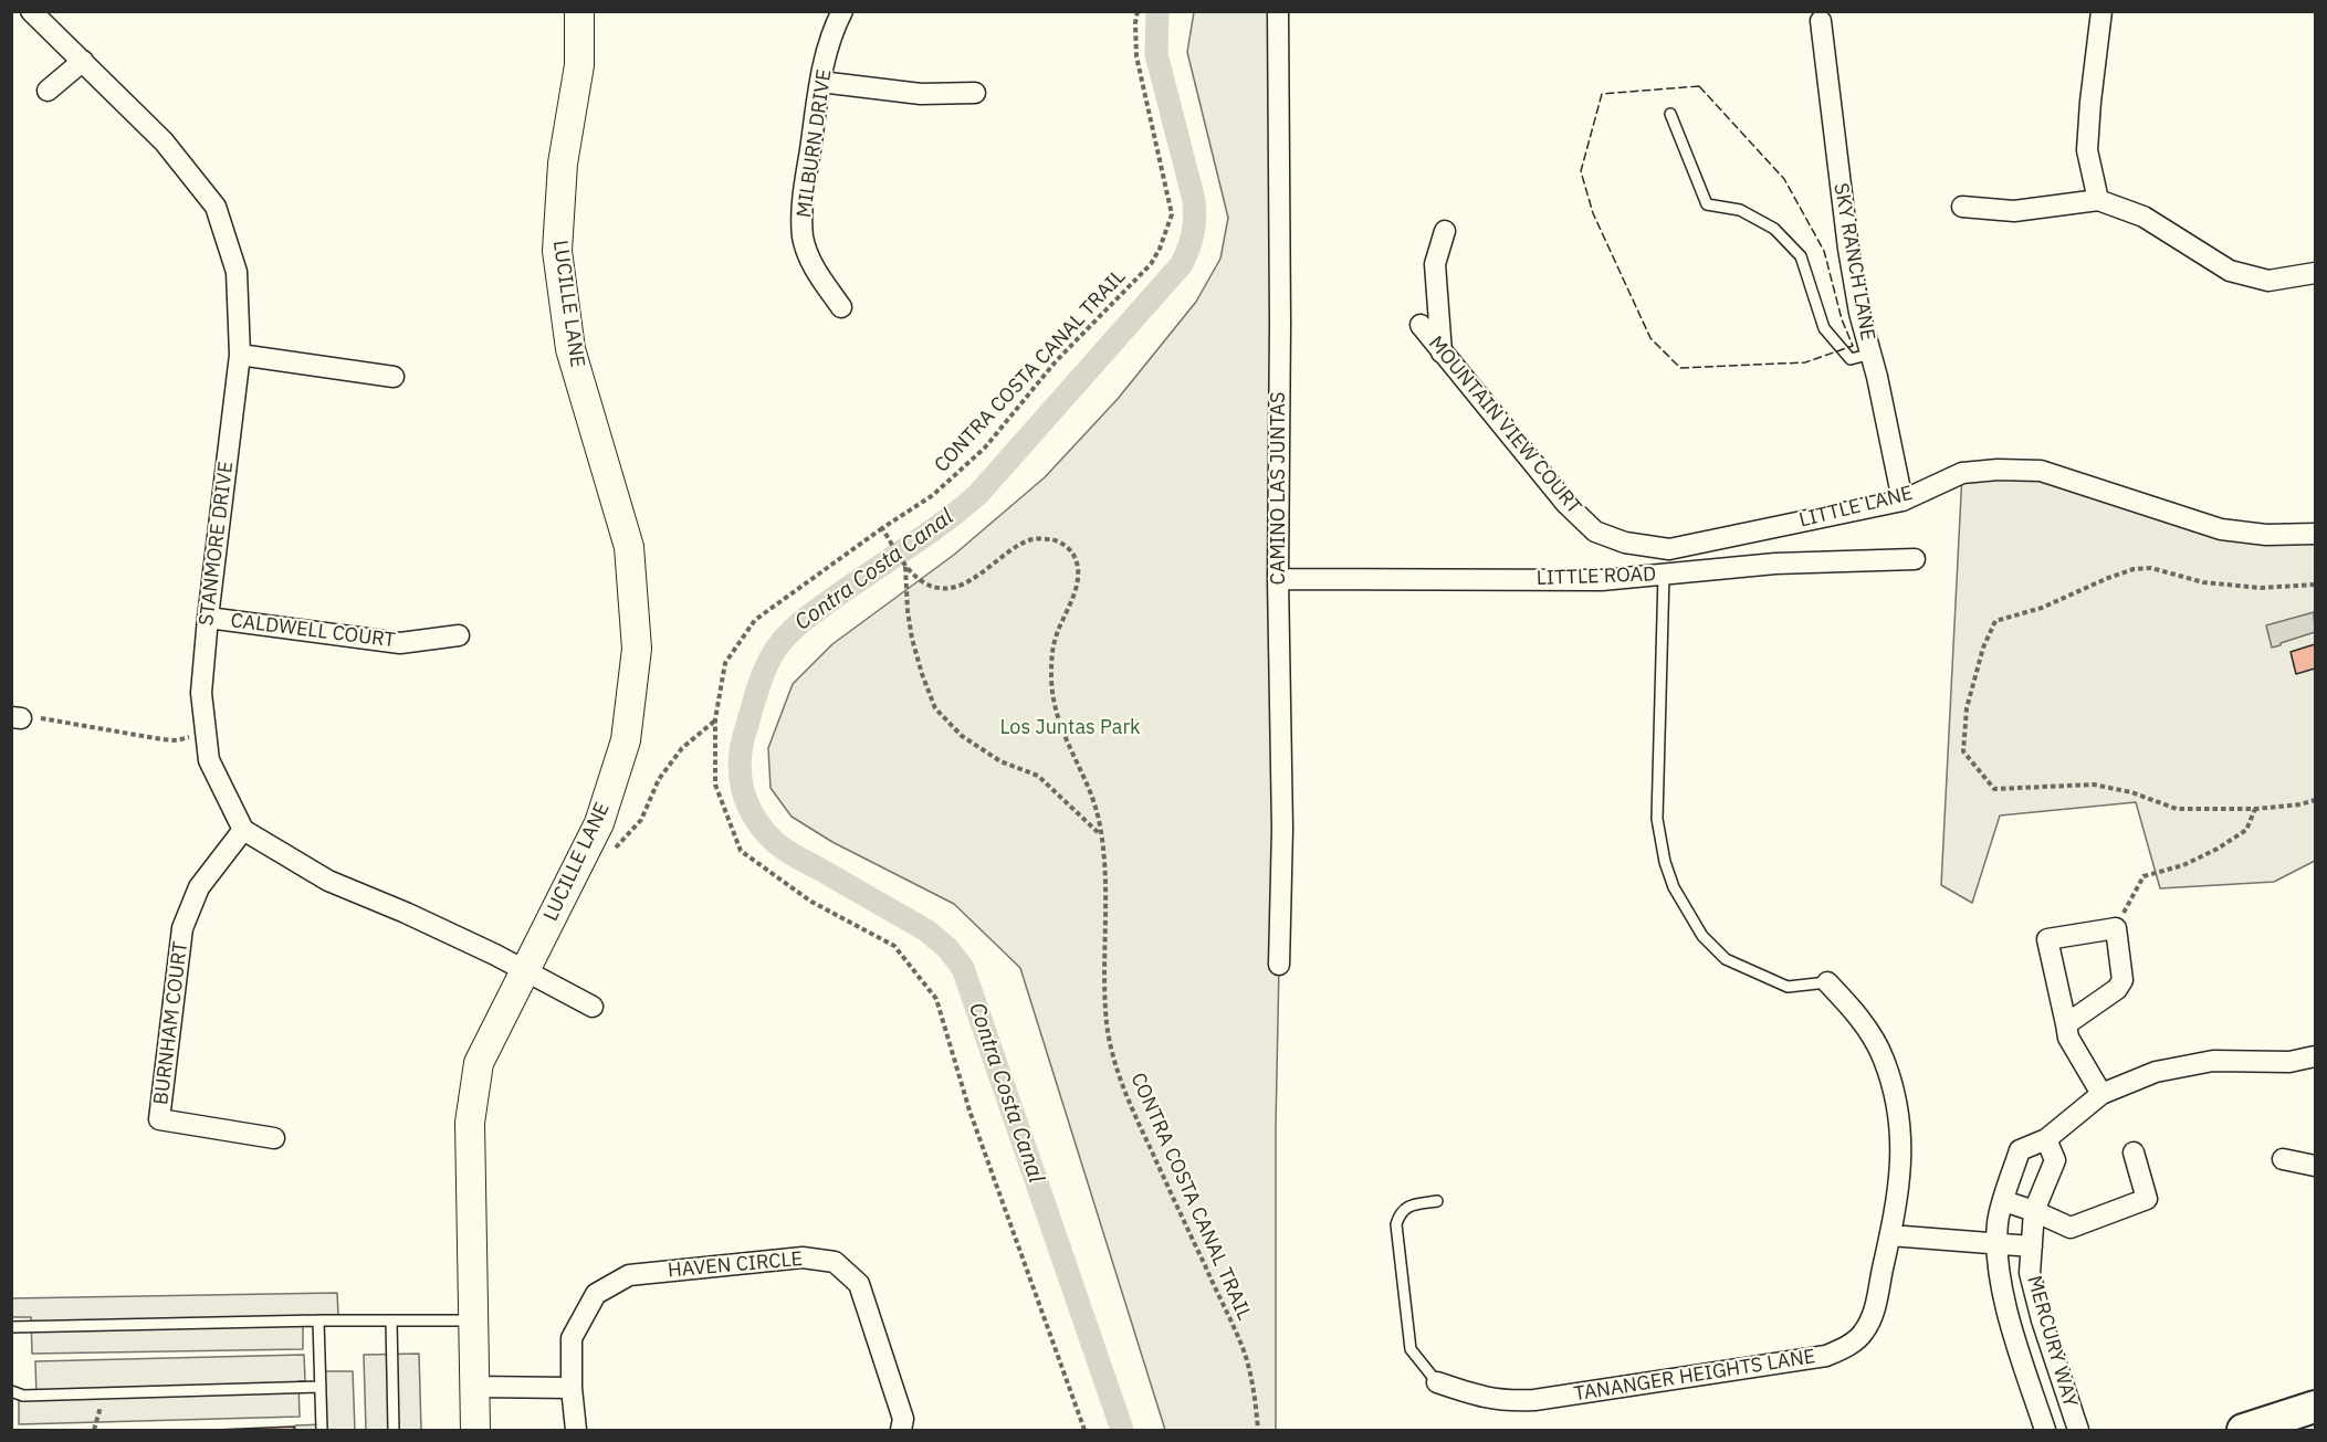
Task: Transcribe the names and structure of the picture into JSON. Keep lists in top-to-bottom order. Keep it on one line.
{"streets":{"street":["MILBURN DRIVE","SKY RANCH LANE","LUCILLE LANE","MOUNTAIN VIEW COURT","CAMINO LAS JUNTAS","LITTLE LANE","STANMORE DRIVE","LITTLE ROAD","CALDWELL COURT","BURNHAM COURT","HAVEN CIRCLE","MERCURY WAY","TANANGER HEIGHTS LANE"],"path":["CONTRA COSTA CANAL TRAIL"]},"crossings":[["SKY RANCH LANE","LITTLE LANE"],["MOUNTAIN VIEW COURT","LITTLE LANE"],["CAMINO LAS JUNTAS","LITTLE ROAD"],["STANMORE DRIVE","CALDWELL COURT"],["STANMORE DRIVE","BURNHAM COURT"]],"water":["Contra Costa Canal"],"parks":["Los Juntas Park"]}
